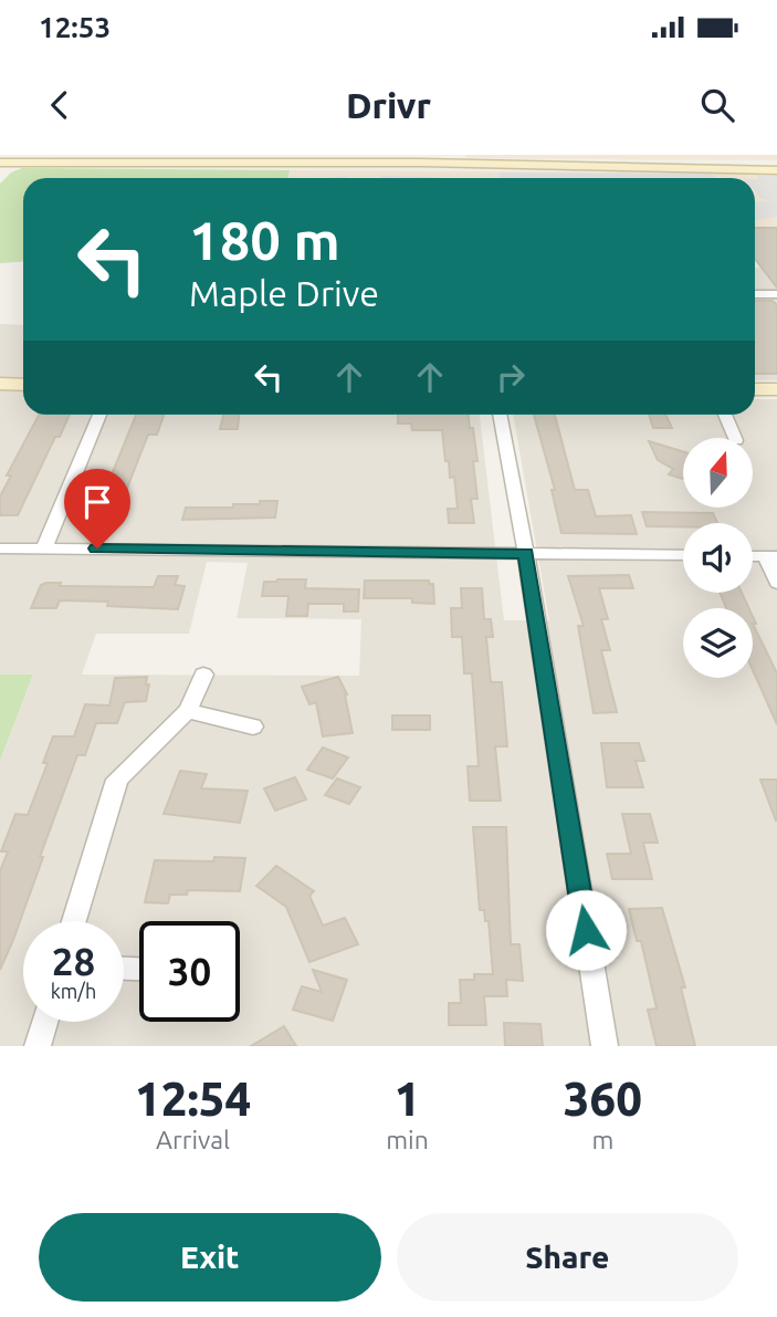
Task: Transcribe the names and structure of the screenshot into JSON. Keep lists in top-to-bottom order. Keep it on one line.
{"north":"top","page":{"status":"12:53","header":"Drivr","turn":["180 m","Maple Drive"],"speed":"28 km/h","limit":"30","eta":["12:54","Arrival","1","min","360","m"],"buttons":["Exit","Share"]}}
